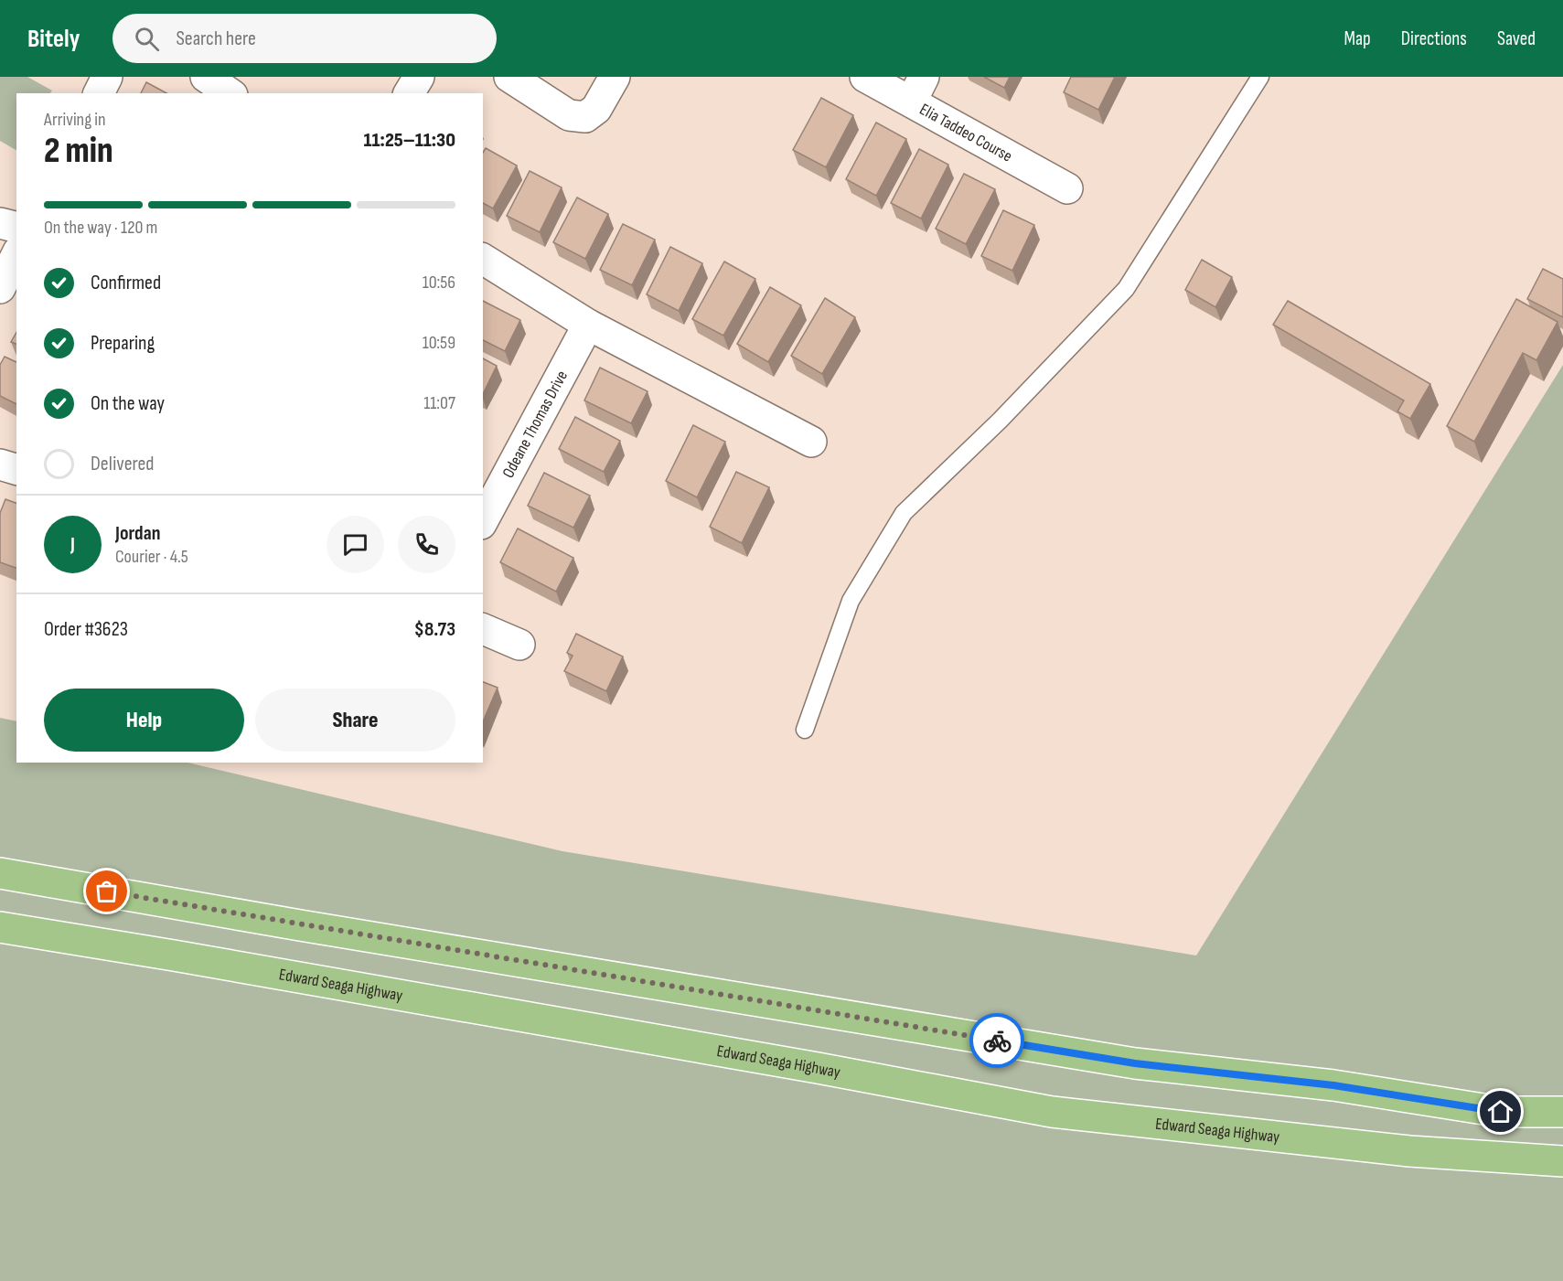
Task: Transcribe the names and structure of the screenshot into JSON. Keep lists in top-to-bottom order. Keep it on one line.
{"streets":{"highway":["Edward Seaga Highway"],"street":["Elia Taddeo Course","Odeane Thomas Drive"]},"page":{"header":"Bitely","search":"Search here","nav":["Map","Directions","Saved"],"heading":["2 min","Arriving in","11:25–11:30"],"panel":["Jordan","Courier · 4.5","Order #3623","$8.73"],"bar":"On the way · 120 m","list":[["Confirmed","10:56"],["Preparing","10:59"],["On the way","11:07"],"Delivered"],"round":"J","buttons":["Help","Share"]}}
